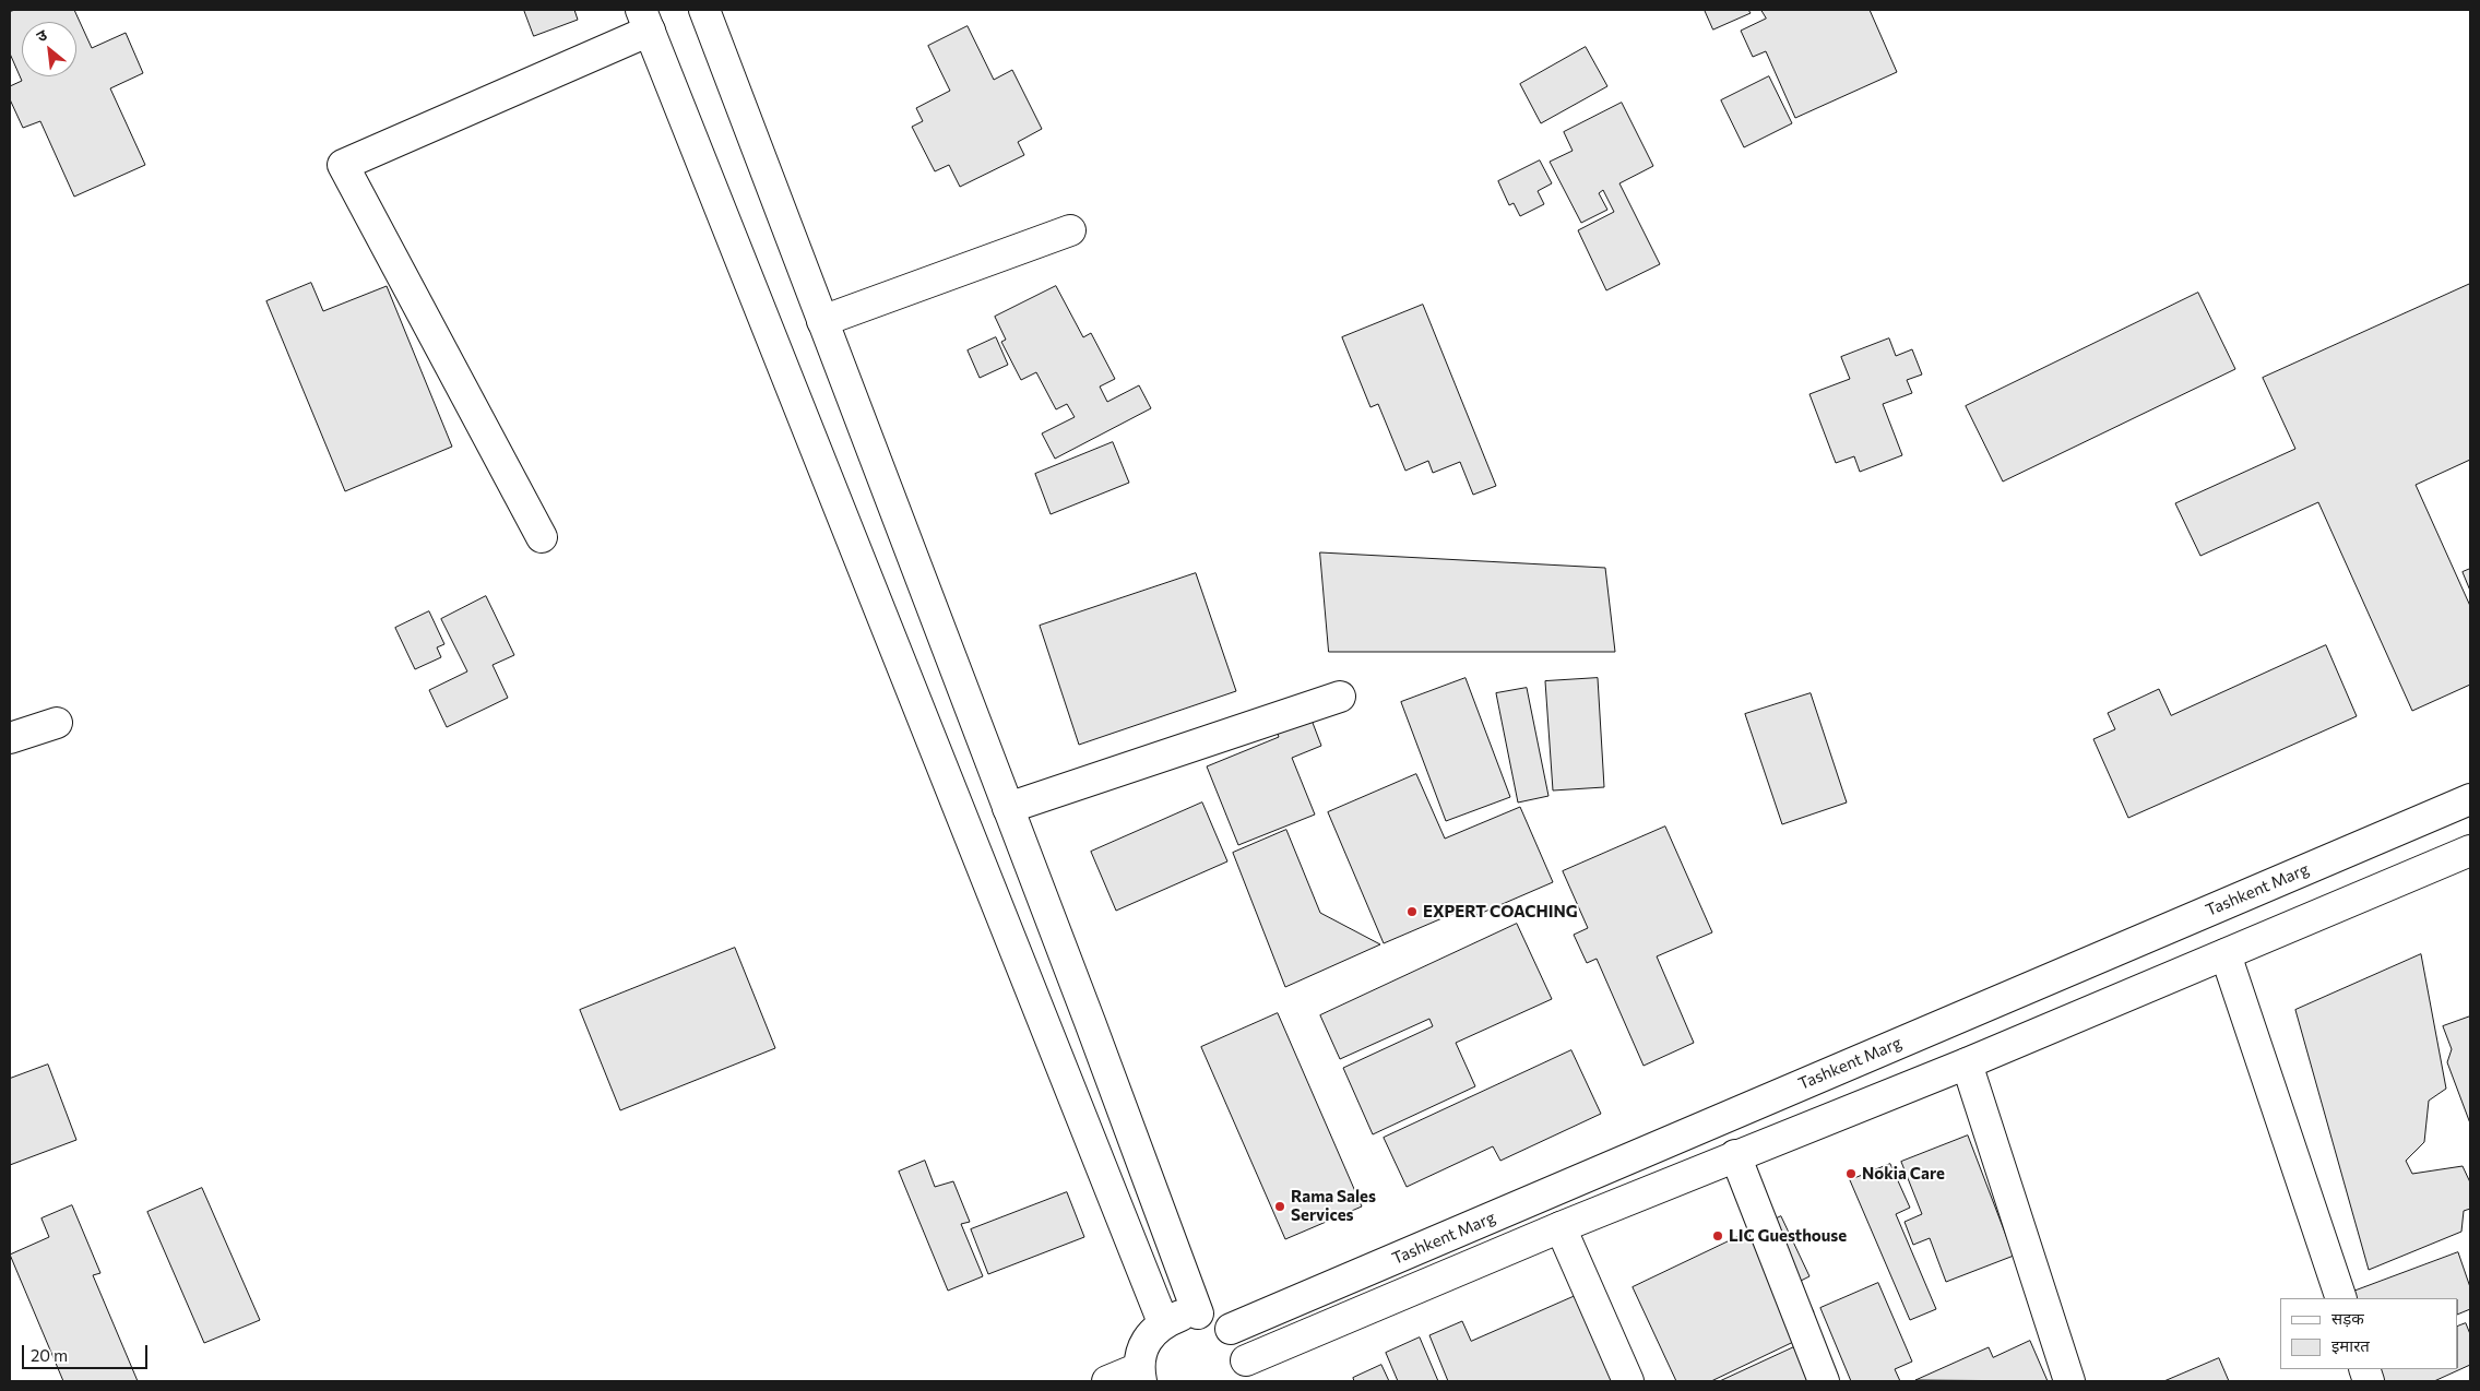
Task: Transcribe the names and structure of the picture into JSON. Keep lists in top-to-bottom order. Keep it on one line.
{"streets":{"street":["Tashkent Marg"]},"places":["EXPERT COACHING","Nokia Care","Rama Sales Services","LIC Guesthouse"],"legend":["सड़क","इमारत"],"scale_bar":"20 m","north":"top left"}
